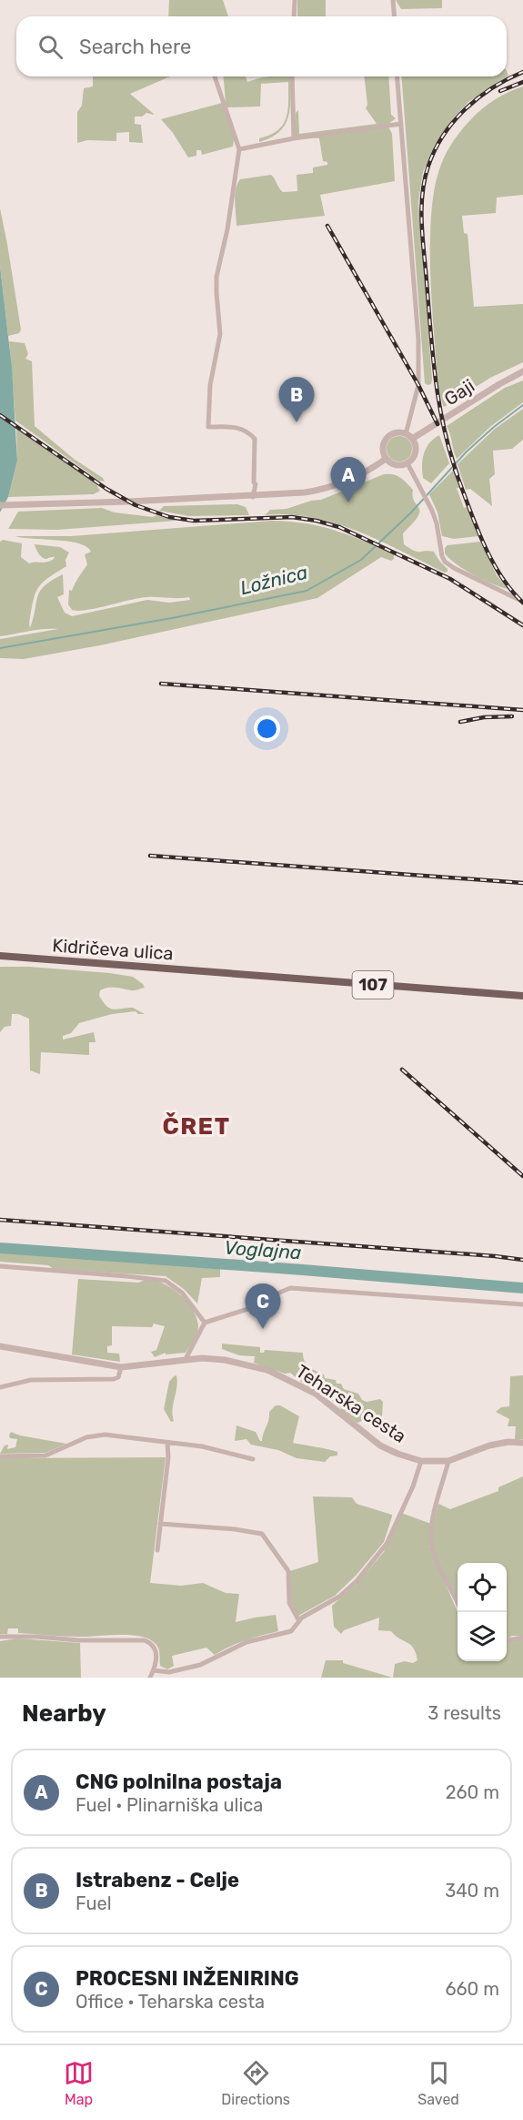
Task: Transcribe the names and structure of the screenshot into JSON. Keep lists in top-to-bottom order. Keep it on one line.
{"streets":{"main road":["Kidričeva ulica","107"],"street":["Gaji","Teharska cesta"]},"districts":["ČRET"],"water":["Ložnica","Voglajna"],"page":{"search":"Search here","pins":["B","A","C"],"heading":["Nearby","3 results"],"list":[{"mark":"A","name":"CNG polnilna postaja","note":"Fuel · Plinarniška ulica","value":"260 m"},{"mark":"B","name":"Istrabenz - Celje","note":"Fuel","value":"340 m"},{"mark":"C","name":"PROCESNI INŽENIRING","note":"Office · Teharska cesta","value":"660 m"}],"nav":["Map","Directions","Saved"]}}
